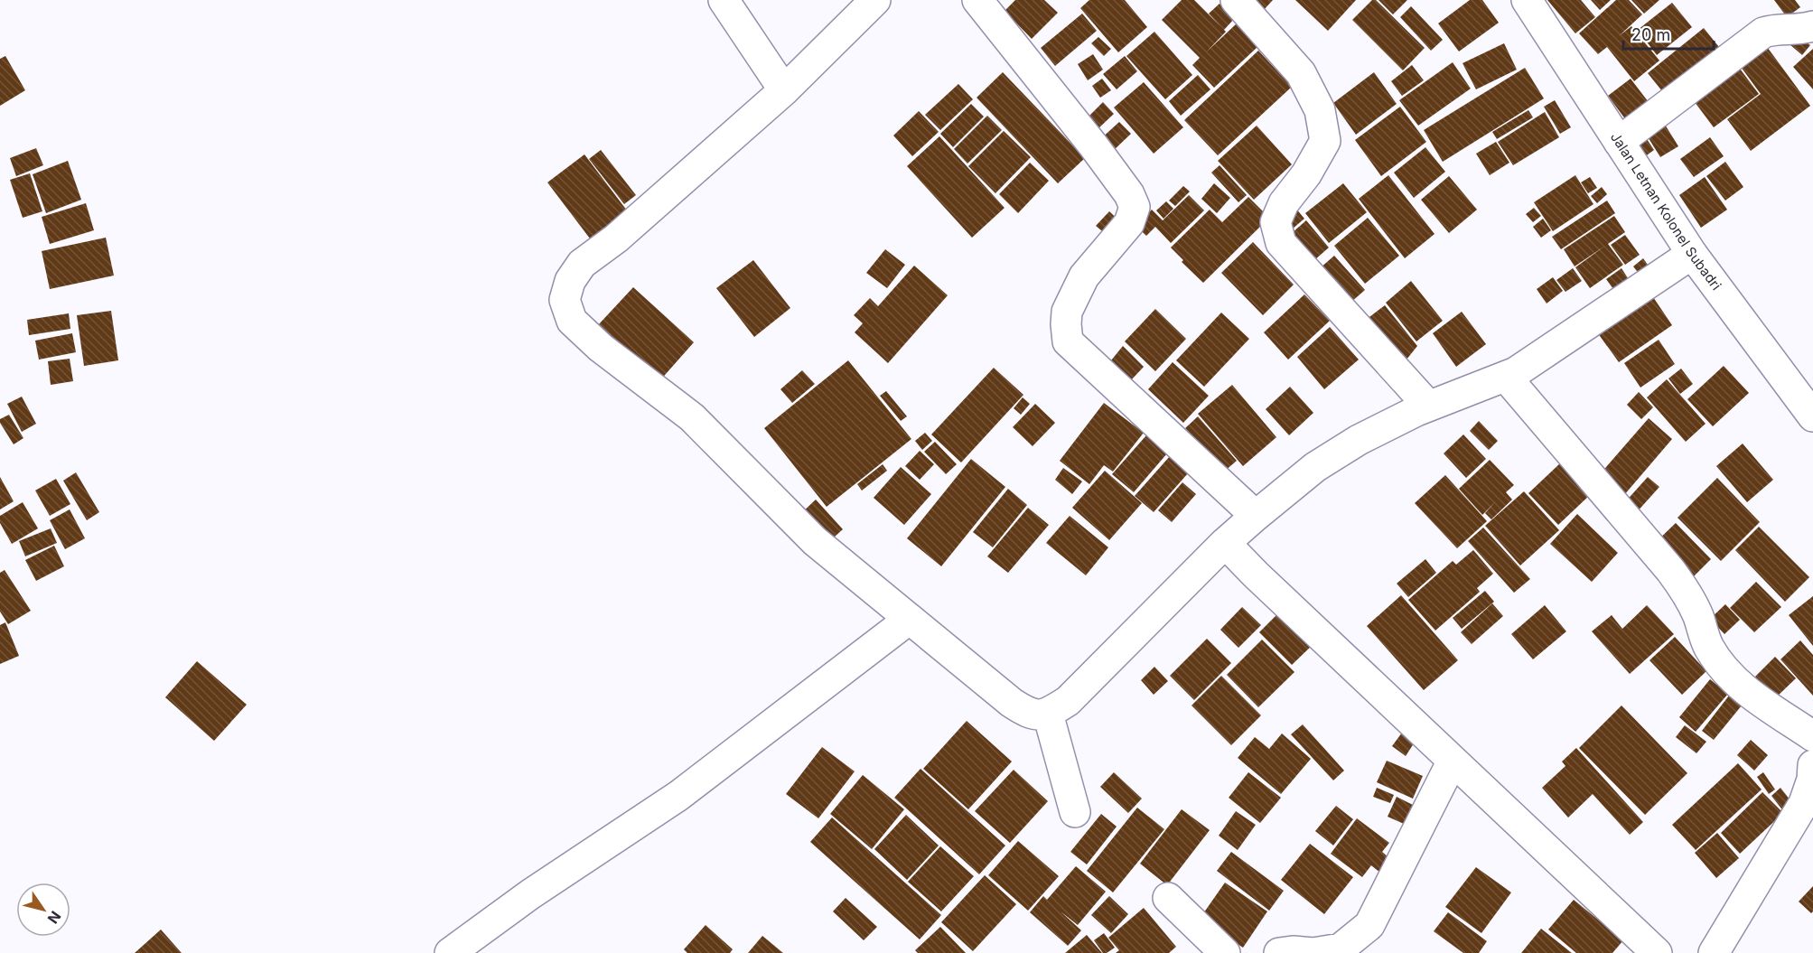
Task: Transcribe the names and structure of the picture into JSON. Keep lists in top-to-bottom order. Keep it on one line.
{"streets":{"street":["Jalan Letnan Kolonel Subadri"]},"scale_bar":"20 m","north":"bottom right"}
